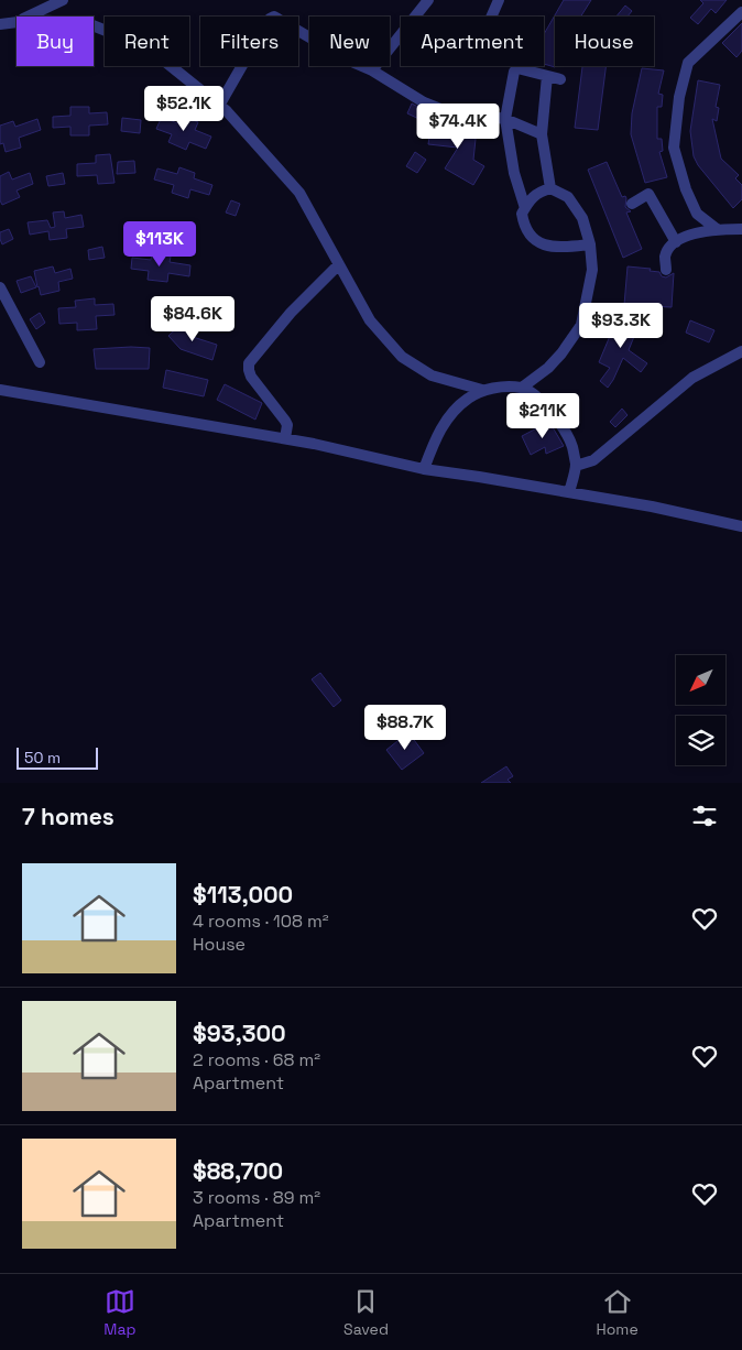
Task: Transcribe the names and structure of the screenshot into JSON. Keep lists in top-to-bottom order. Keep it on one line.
{"scale_bar":"50 m","north":"bottom left","page":{"chip":["Buy","Rent","Filters","New","Apartment","House"],"price":["$52.1K","$74.4K","$113K","$84.6K","$93.3K","$211K","$88.7K"],"scale":"50 m","heading":"7 homes","list":[{"name":"$113,000","note":"4 rooms · 108 m² · House"},{"name":"$93,300","note":"2 rooms · 68 m² · Apartment"},{"name":"$88,700","note":"3 rooms · 89 m² · Apartment"}],"tabs":["Map","Saved","Home"]}}
